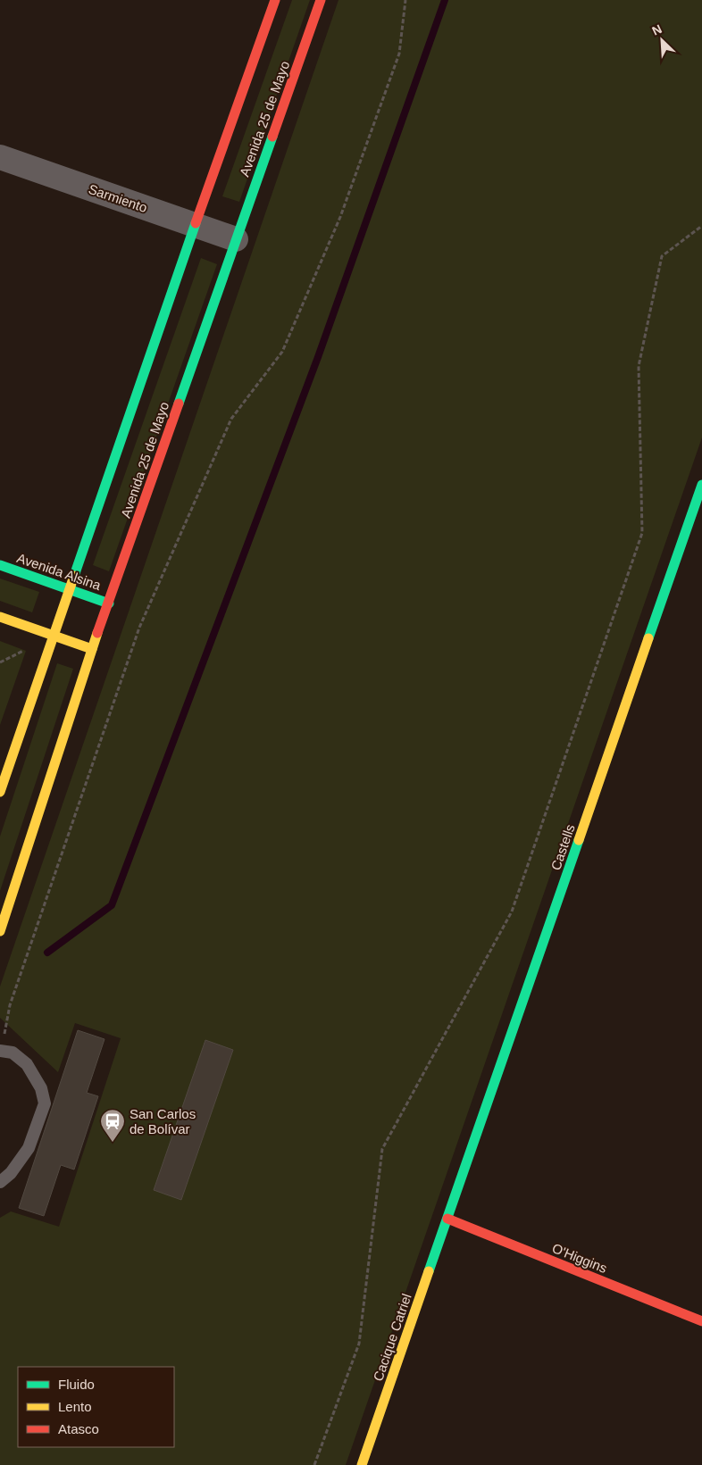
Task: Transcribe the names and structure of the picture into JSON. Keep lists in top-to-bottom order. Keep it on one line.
{"streets":{"street":["Avenida 25 de Mayo","Sarmiento","Avenida Alsina","Castells","O'Higgins","Cacique Catriel"]},"crossings":[["Avenida 25 de Mayo","Sarmiento"],["Avenida 25 de Mayo","Avenida Alsina"],["Castells","O'Higgins"],["Castells","Cacique Catriel"],["O'Higgins","Cacique Catriel"]],"places":{"station":["San Carlos de Bolívar"]},"legend":["Fluido","Lento","Atasco"],"north":"top left"}
